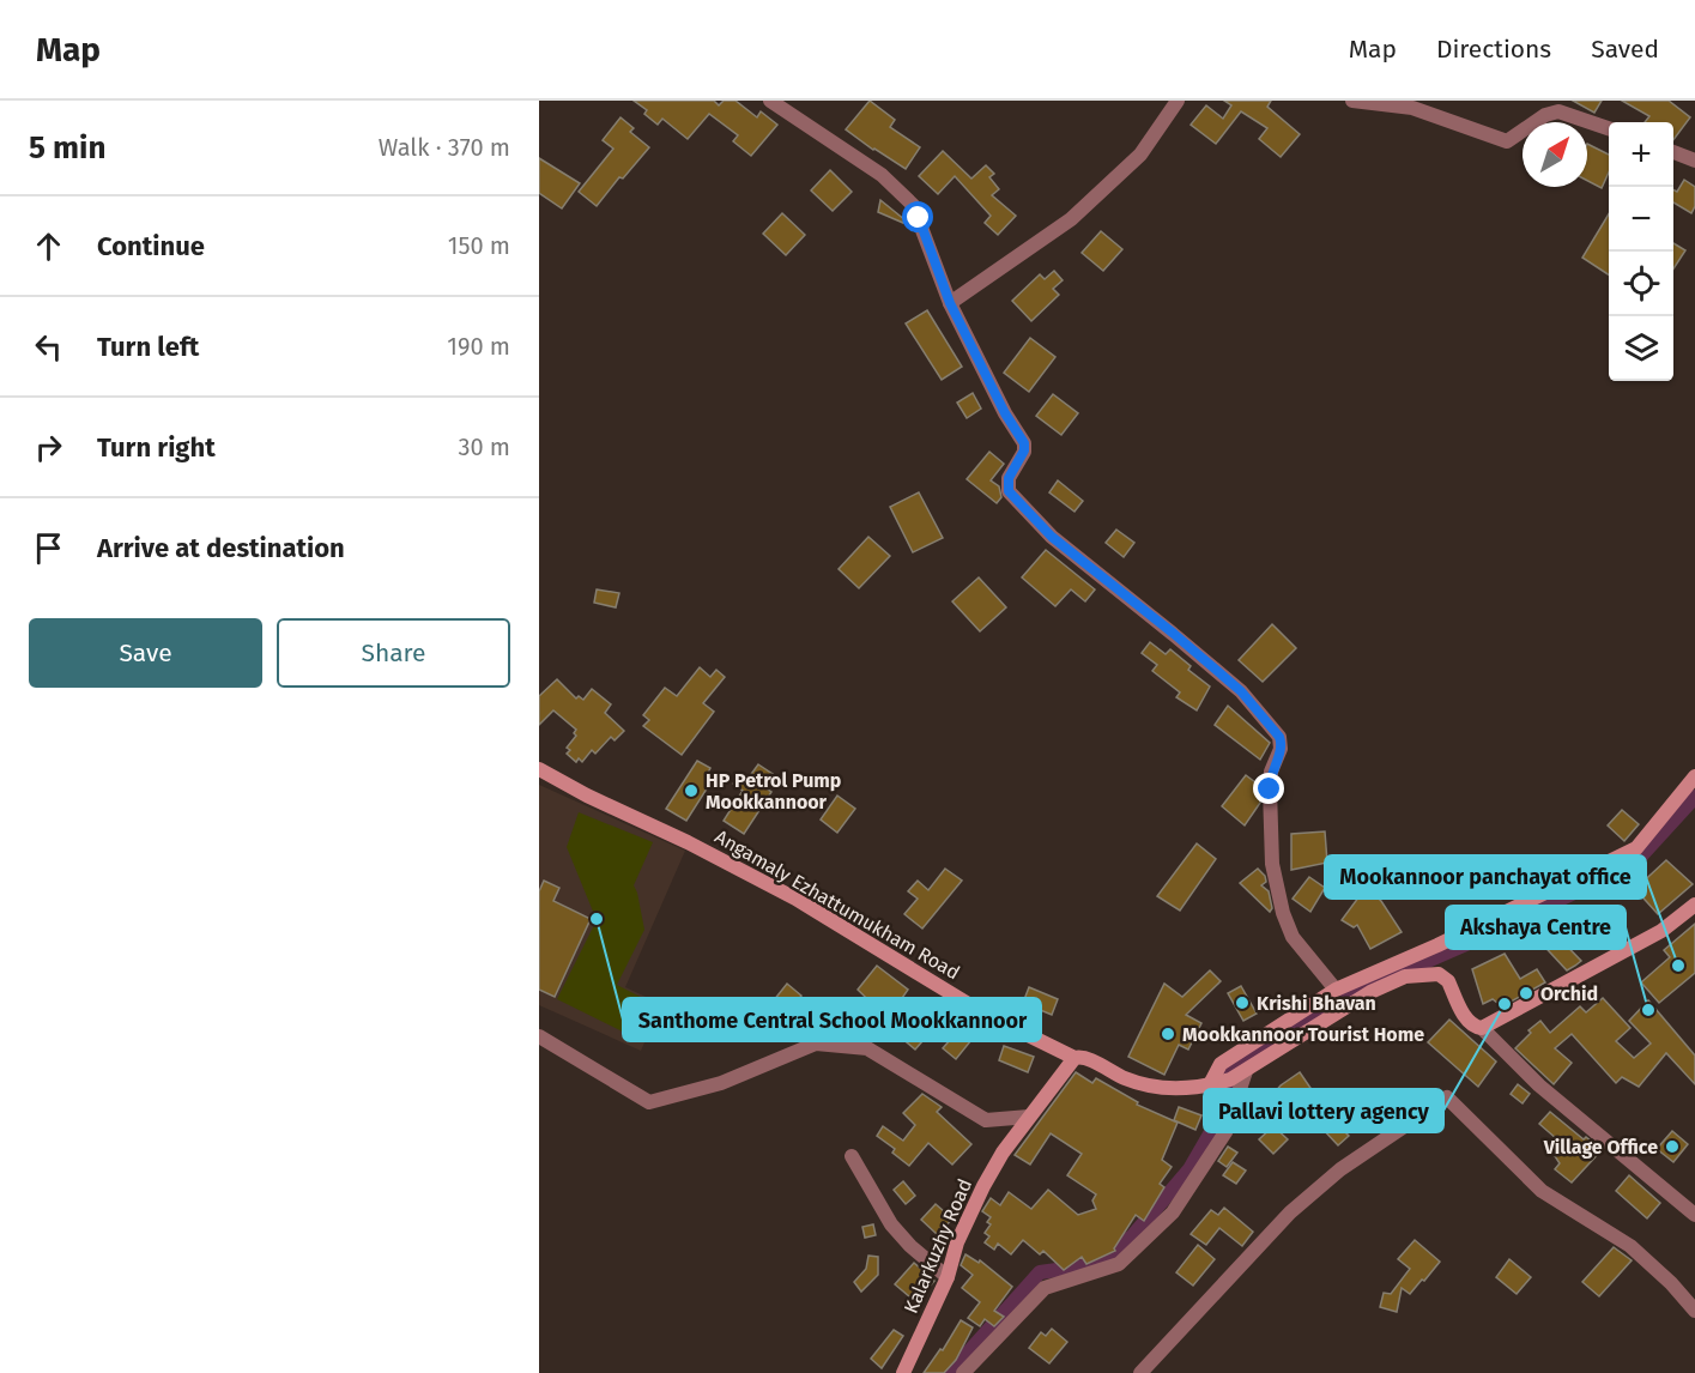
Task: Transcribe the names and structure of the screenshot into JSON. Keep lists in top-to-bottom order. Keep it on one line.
{"streets":{"street":["Angamaly Ezhattumukham Road","Kalarkuzhy Road"]},"crossings":[["Angamaly Ezhattumukham Road","Kalarkuzhy Road"]],"places":["HP Petrol Pump Mookkannoor","Santhome Central School Mookkannoor","Mookannoor panchayat office","Orchid","Krishi Bhavan","Pallavi lottery agency","Akshaya Centre","Mookkannoor Tourist Home","Village Office"],"north":"top right","page":{"header":"Map","nav":["Map","Directions","Saved"],"heading":["5 min","Walk · 370 m"],"map_buttons":["+","−"],"list":[["Continue","150 m"],["Turn left","190 m"],["Turn right","30 m"],"Arrive at destination"],"buttons":["Save","Share"]}}
